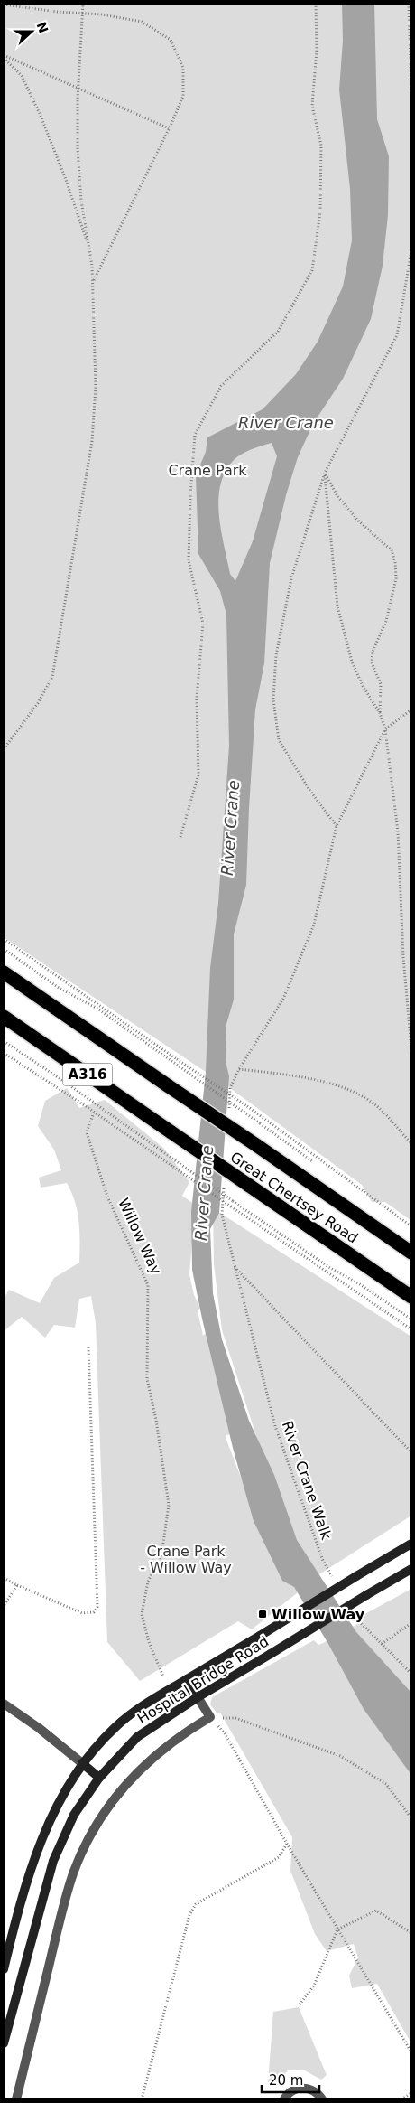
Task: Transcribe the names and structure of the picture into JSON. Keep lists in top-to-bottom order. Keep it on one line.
{"streets":{"highway":["A316","Great Chertsey Road"],"main road":["Hospital Bridge Road"],"path":["Willow Way","River Crane Walk"]},"crossings":[["Willow Way","Hospital Bridge Road"]],"water":["River Crane"],"parks":["Crane Park","Crane Park - Willow Way"],"places":{"transit":["Willow Way"]},"scale_bar":"20 m","north":"right"}
